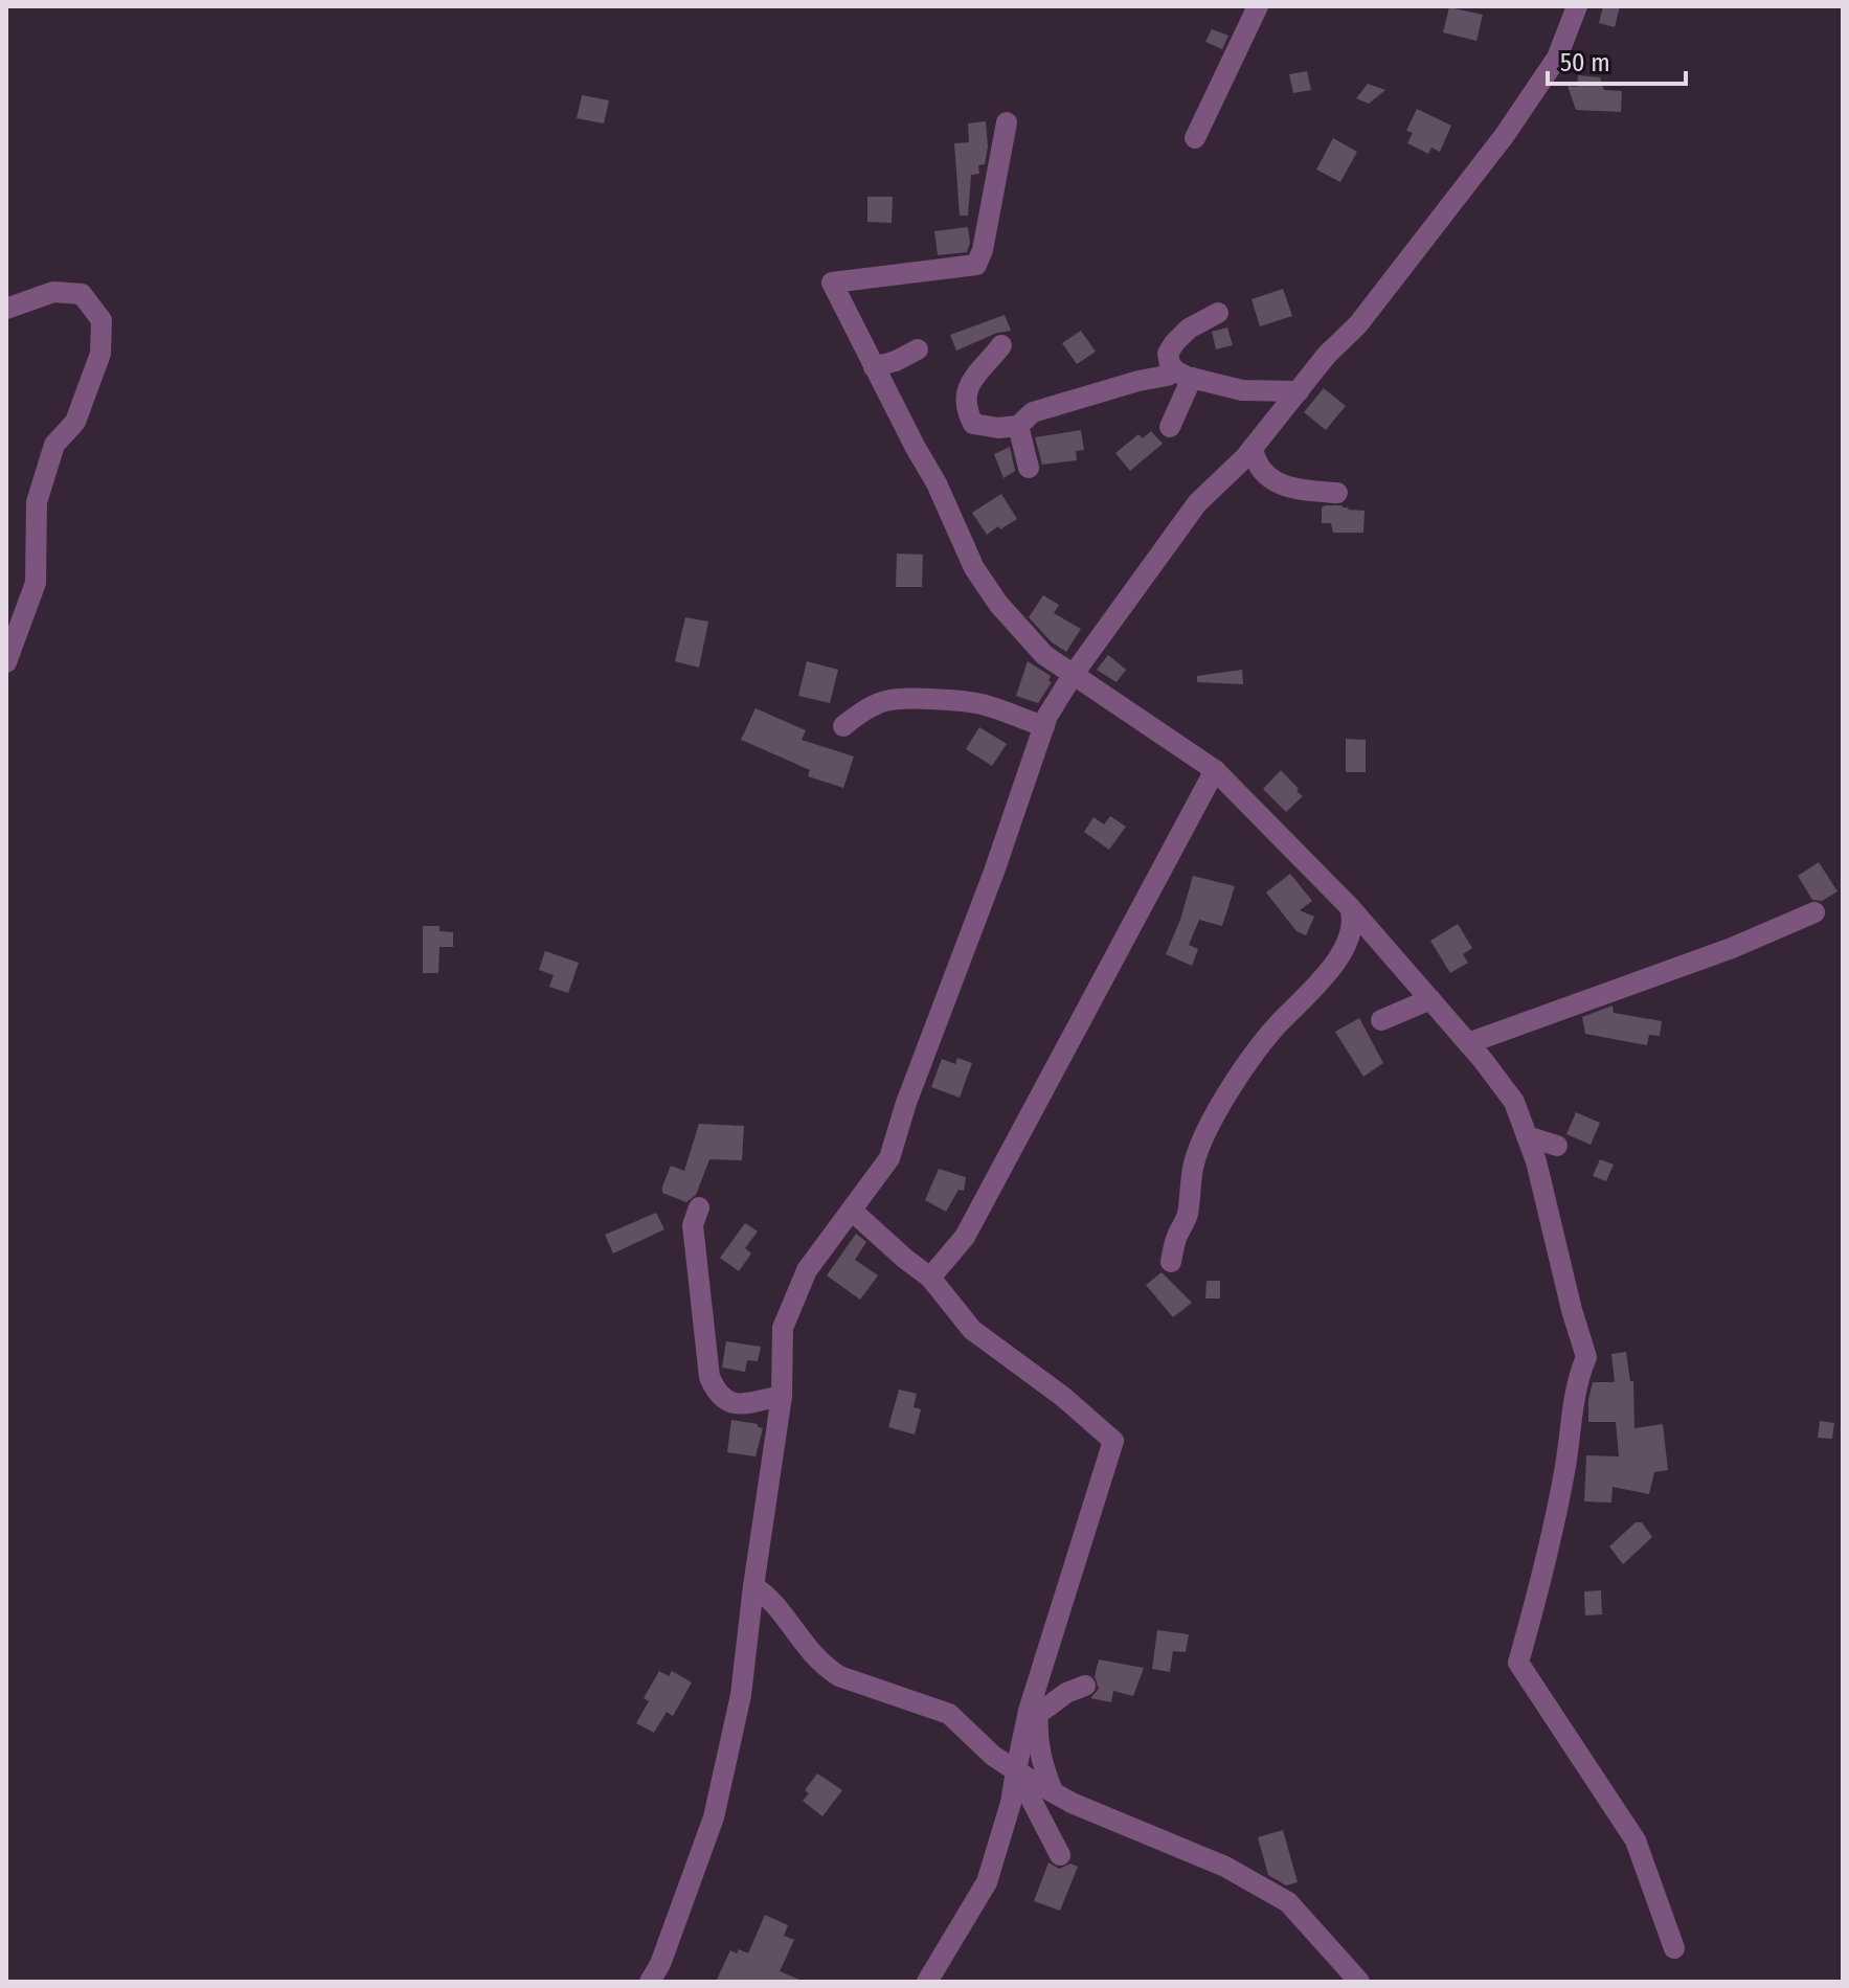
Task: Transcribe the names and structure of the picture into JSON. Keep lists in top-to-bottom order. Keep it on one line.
{"scale_bar":"50 m"}
